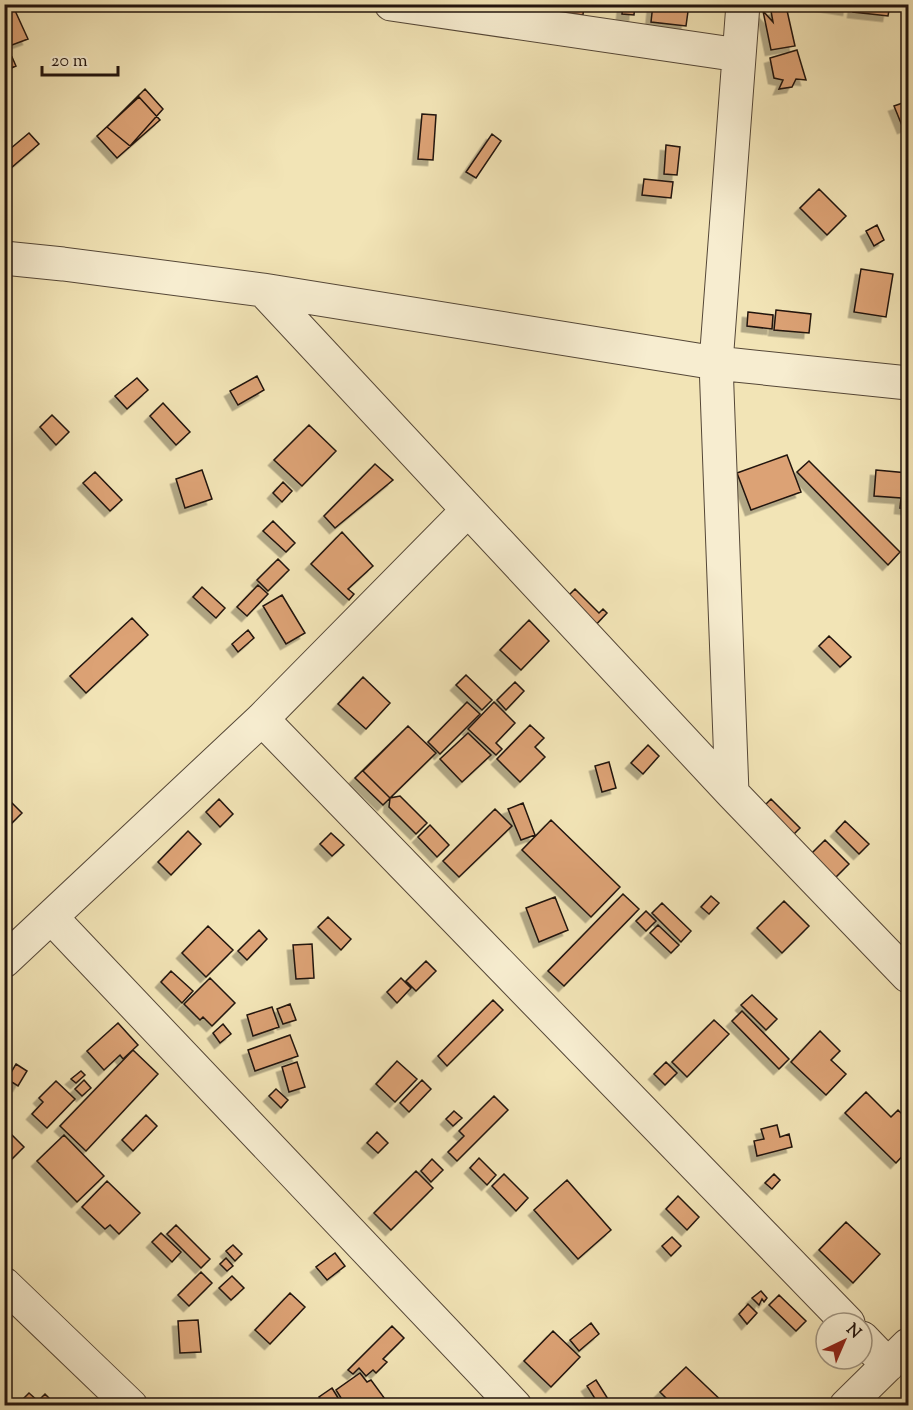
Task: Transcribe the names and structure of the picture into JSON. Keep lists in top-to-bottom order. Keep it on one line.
{"scale_bar":"20 m","north":"top right"}
